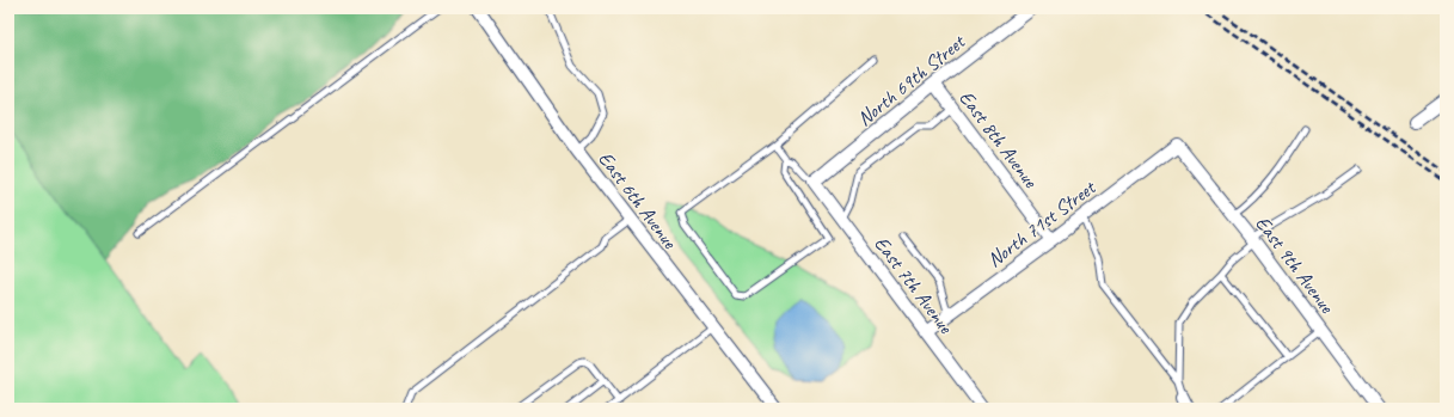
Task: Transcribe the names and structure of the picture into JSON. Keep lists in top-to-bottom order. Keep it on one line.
{"streets":{"street":["North 69th Street","East 8th Avenue","East 6th Avenue","North 71st Street","East 9th Avenue","East 7th Avenue"]},"crossings":[["North 69th Street","East 8th Avenue"],["North 69th Street","East 7th Avenue"],["East 8th Avenue","North 71st Street"],["North 71st Street","East 9th Avenue"],["North 71st Street","East 7th Avenue"]]}
